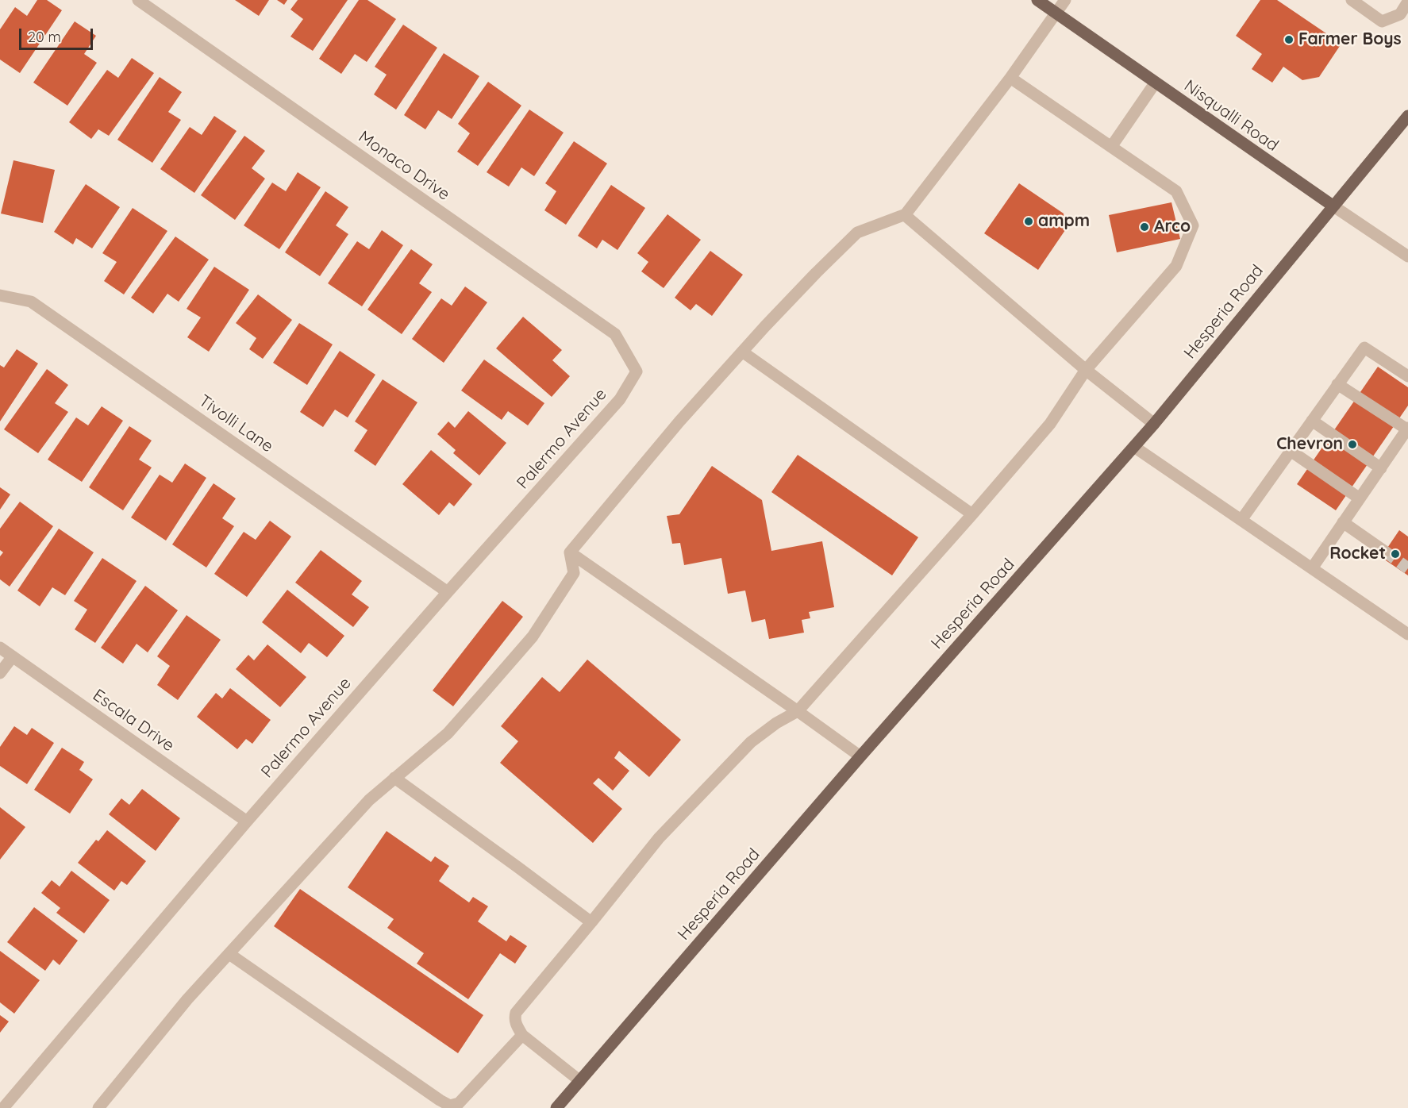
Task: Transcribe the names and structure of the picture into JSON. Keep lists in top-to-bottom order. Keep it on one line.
{"streets":{"main road":["Nisqualli Road","Hesperia Road"],"street":["Monaco Drive","Tivolli Lane","Palermo Avenue","Escala Drive"]},"crossings":[["Nisqualli Road","Hesperia Road"],["Monaco Drive","Palermo Avenue"],["Tivolli Lane","Palermo Avenue"],["Palermo Avenue","Escala Drive"]],"places":["Farmer Boys","ampm","Arco","Chevron","Rocket"],"scale_bar":"20 m"}
